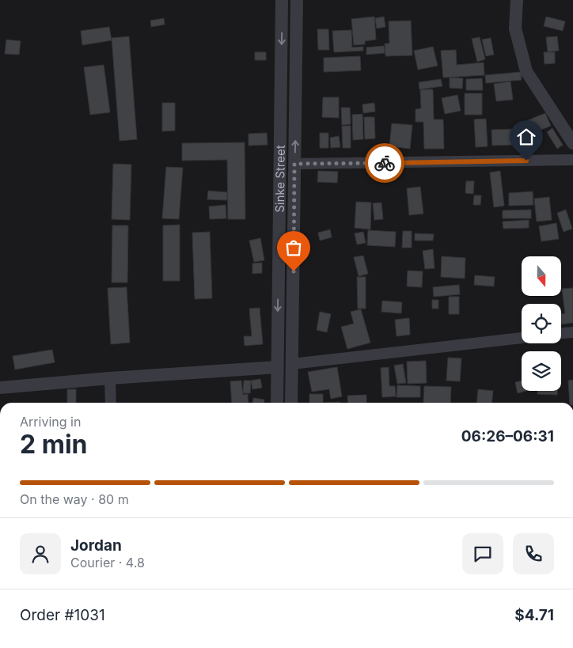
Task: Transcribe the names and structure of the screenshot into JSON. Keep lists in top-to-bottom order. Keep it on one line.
{"streets":{"street":["Sinke Street"]},"north":"bottom","page":{"heading":["2 min","Arriving in","06:26–06:31"],"panel":["Jordan","Courier · 4.8","Order #1031","$4.71"],"bar":"On the way · 80 m"}}
